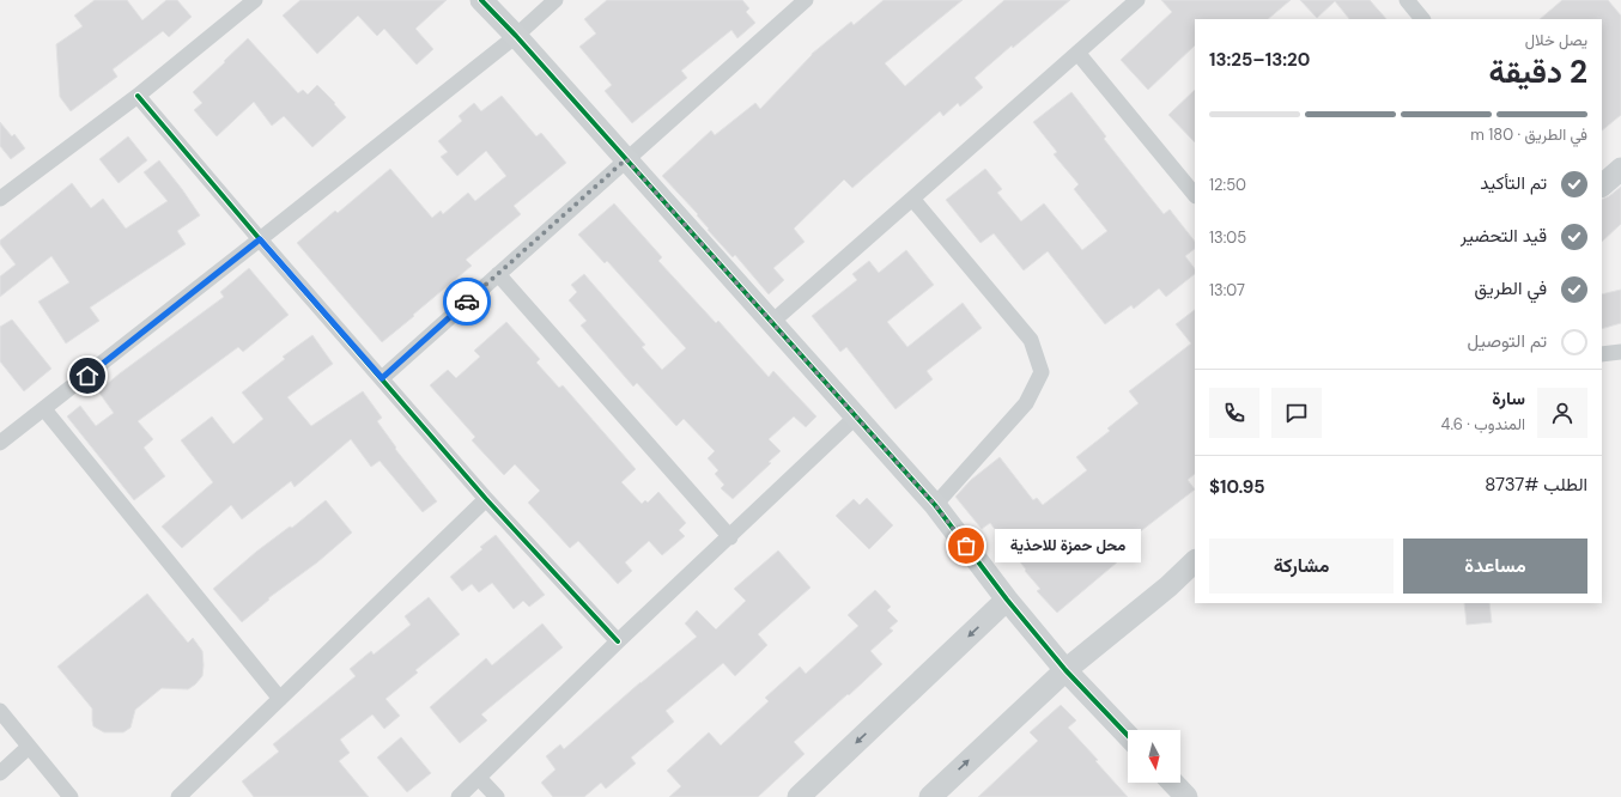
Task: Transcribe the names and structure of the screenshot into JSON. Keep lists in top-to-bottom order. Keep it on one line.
{"places":["محل حمزة للاحذية"],"north":"bottom","page":{"heading":["2 دقيقة","يصل خلال","13:20–13:25"],"panel":["سارة","المندوب · 4.6","الطلب #8737","$10.95"],"bar":"في الطريق · 180 m","list":[["تم التأكيد","12:50"],["قيد التحضير","13:05"],["في الطريق","13:07"],"تم التوصيل"],"bubble":"محل حمزة للاحذية","buttons":["مساعدة","مشاركة"]}}
